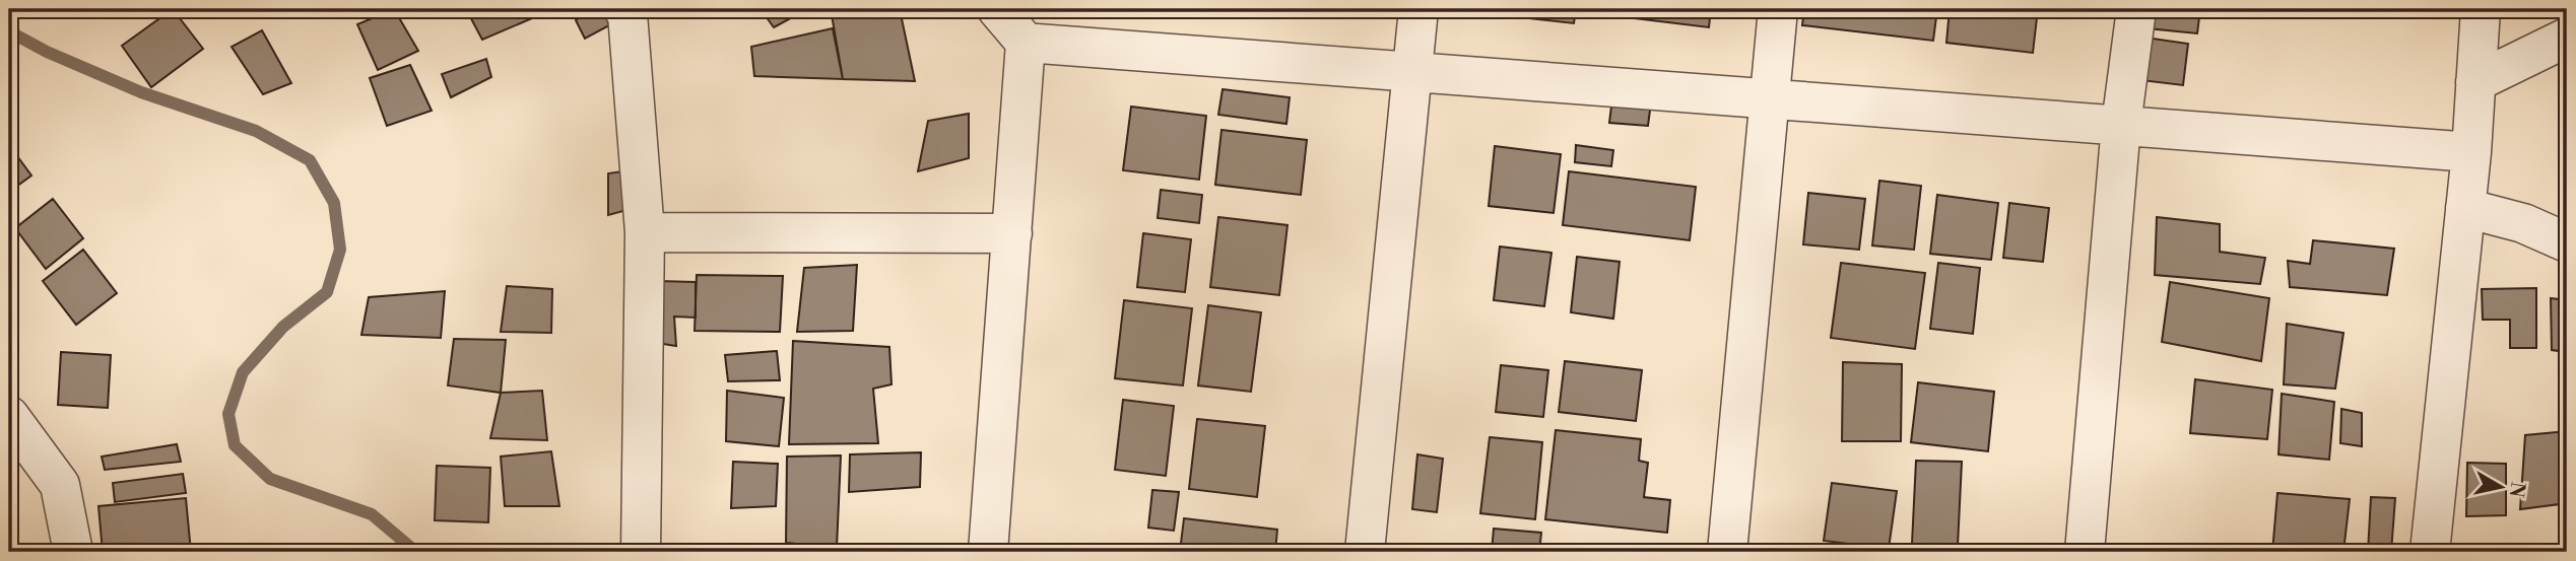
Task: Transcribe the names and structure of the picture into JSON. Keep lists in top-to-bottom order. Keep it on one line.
{"north":"right"}
